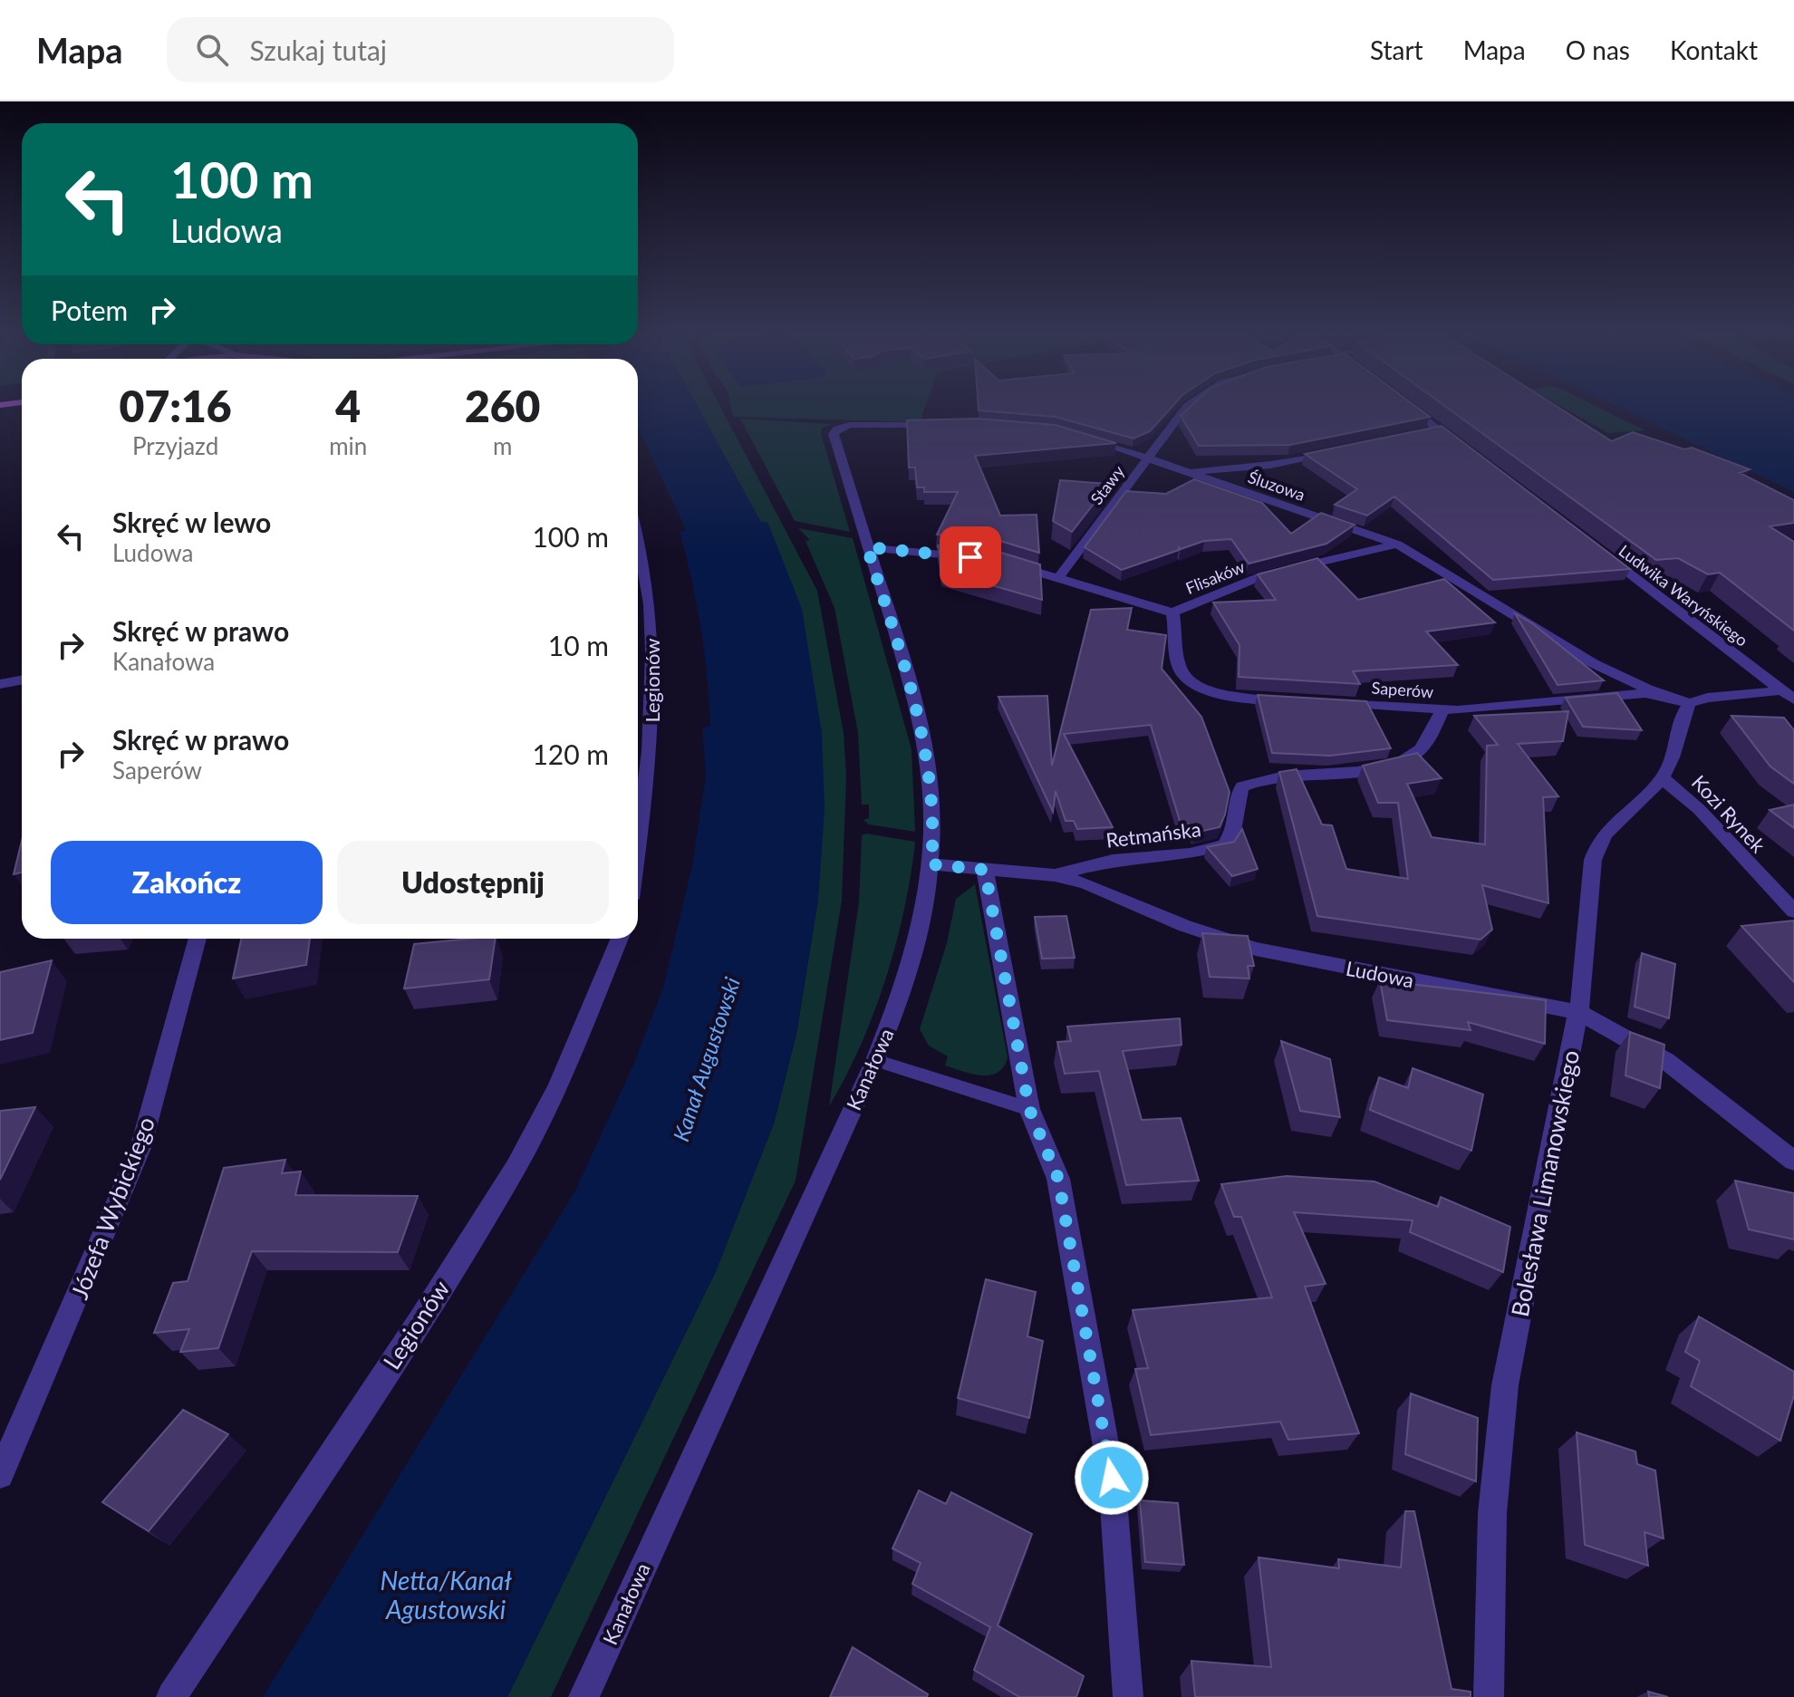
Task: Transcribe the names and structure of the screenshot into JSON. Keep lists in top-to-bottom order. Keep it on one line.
{"streets":{"street":["Stawy","Śluzowa","Flisaków","Ludwika Waryńskiego","Legionów","Saperów","Kozi Rynek","Retmańska","Ludowa","Kanałowa","Bolesława Limanowskiego","Józefa Wybickiego"]},"crossings":[["Stawy","Śluzowa"],["Śluzowa","Flisaków"],["Śluzowa","Saperów"],["Śluzowa","Bolesława Limanowskiego"],["Ludwika Waryńskiego","Saperów"],["Saperów","Retmańska"],["Saperów","Bolesława Limanowskiego"],["Kozi Rynek","Bolesława Limanowskiego"],["Retmańska","Ludowa"],["Ludowa","Kanałowa"],["Ludowa","Bolesława Limanowskiego"]],"water":["Kanał Augustowski","Netta/Kanał Agustowski"],"page":{"header":"Mapa","search":"Szukaj tutaj","nav":["Start","Mapa","O nas","Kontakt"],"turn":["100 m","Ludowa"],"then":"Potem","eta":["07:16","Przyjazd","4","min","260","m"],"list":[{"name":"Skręć w lewo","note":"Ludowa","value":"100 m"},{"name":"Skręć w prawo","note":"Kanałowa","value":"10 m"},{"name":"Skręć w prawo","note":"Saperów","value":"120 m"}],"buttons":["Zakończ","Udostępnij"]}}
